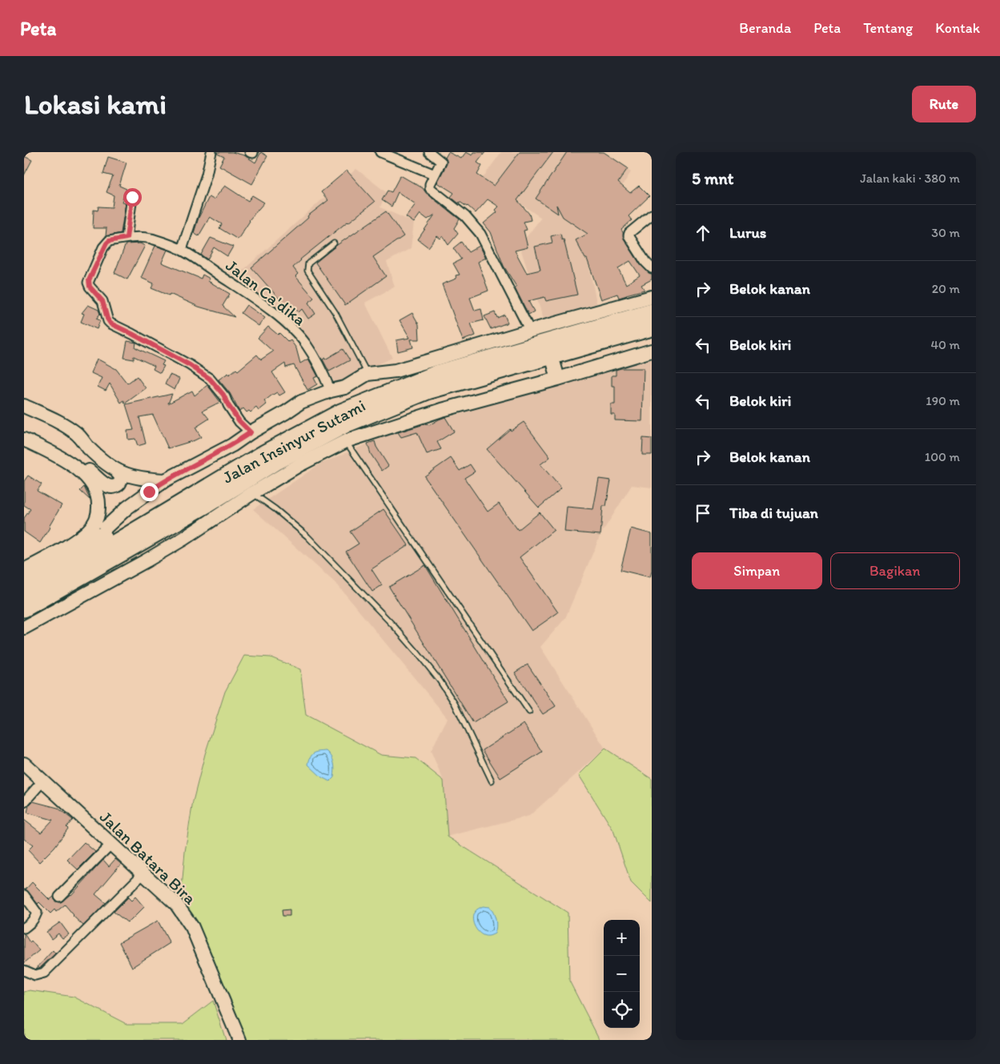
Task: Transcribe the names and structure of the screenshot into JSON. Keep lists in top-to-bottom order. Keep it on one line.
{"streets":{"highway":["Jalan Insinyur Sutami"],"street":["Jalan Ca'dika","Jalan Batara Bira"]},"page":{"header":"Peta","nav":["Beranda","Peta","Tentang","Kontak"],"buttons":["Rute",["Simpan","Bagikan"]],"title":"Lokasi kami","heading":["5 mnt","Jalan kaki · 380 m"],"list":[["Lurus","30 m"],["Belok kanan","20 m"],["Belok kiri","40 m"],["Belok kiri","190 m"],["Belok kanan","100 m"],"Tiba di tujuan"],"map_buttons":["+","−"]}}
